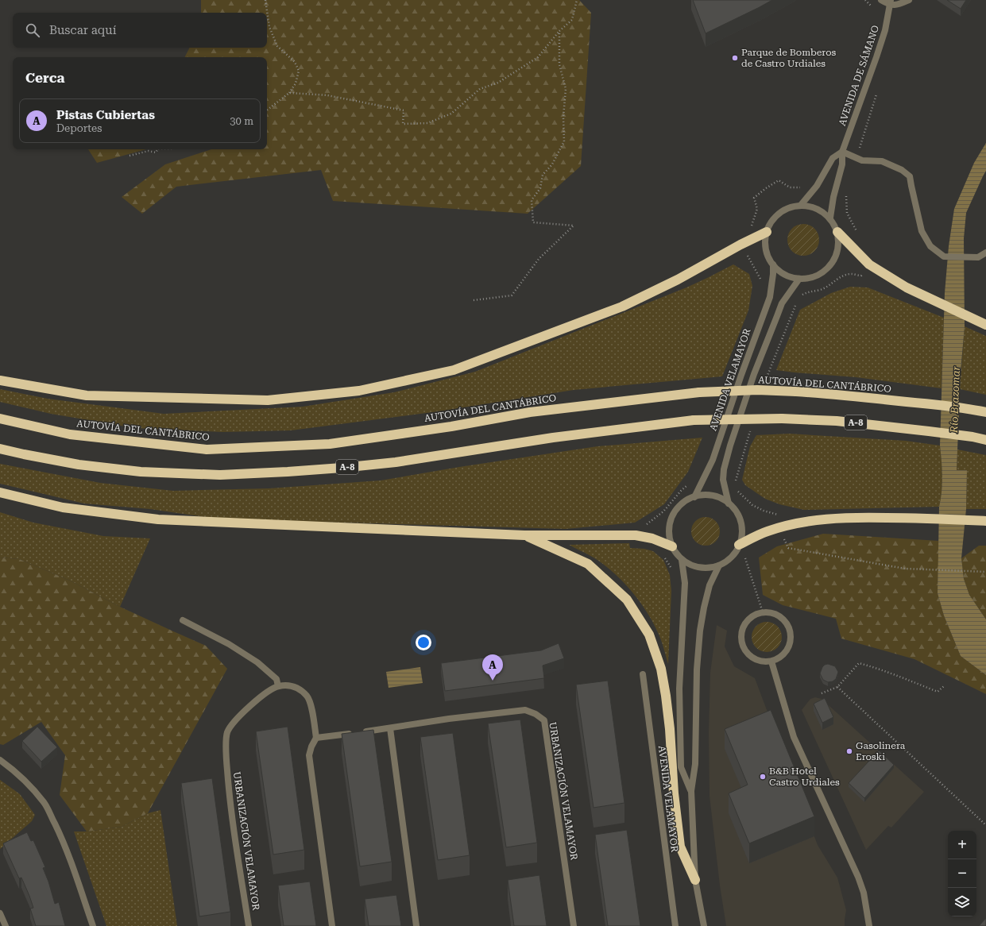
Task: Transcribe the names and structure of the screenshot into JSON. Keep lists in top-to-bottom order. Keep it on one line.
{"streets":{"highway":["AUTOVÍA DEL CANTÁBRICO","A-8"],"street":["AVENIDA DE SÁMANO","AVENIDA VELAMAYOR","URBANIZACIÓN VELAMAYOR"]},"crossings":[["AVENIDA DE SÁMANO","AVENIDA VELAMAYOR"]],"water":["Río Brazomar"],"places":["Parque de Bomberos de Castro Urdiales","Gasolinera Eroski","B&B Hotel Castro Urdiales"],"page":{"search":"Buscar aquí","heading":"Cerca","list":[{"mark":"A","name":"Pistas Cubiertas","note":"Deportes","value":"30 m"}],"pins":"A","map_buttons":["+","−"]}}
